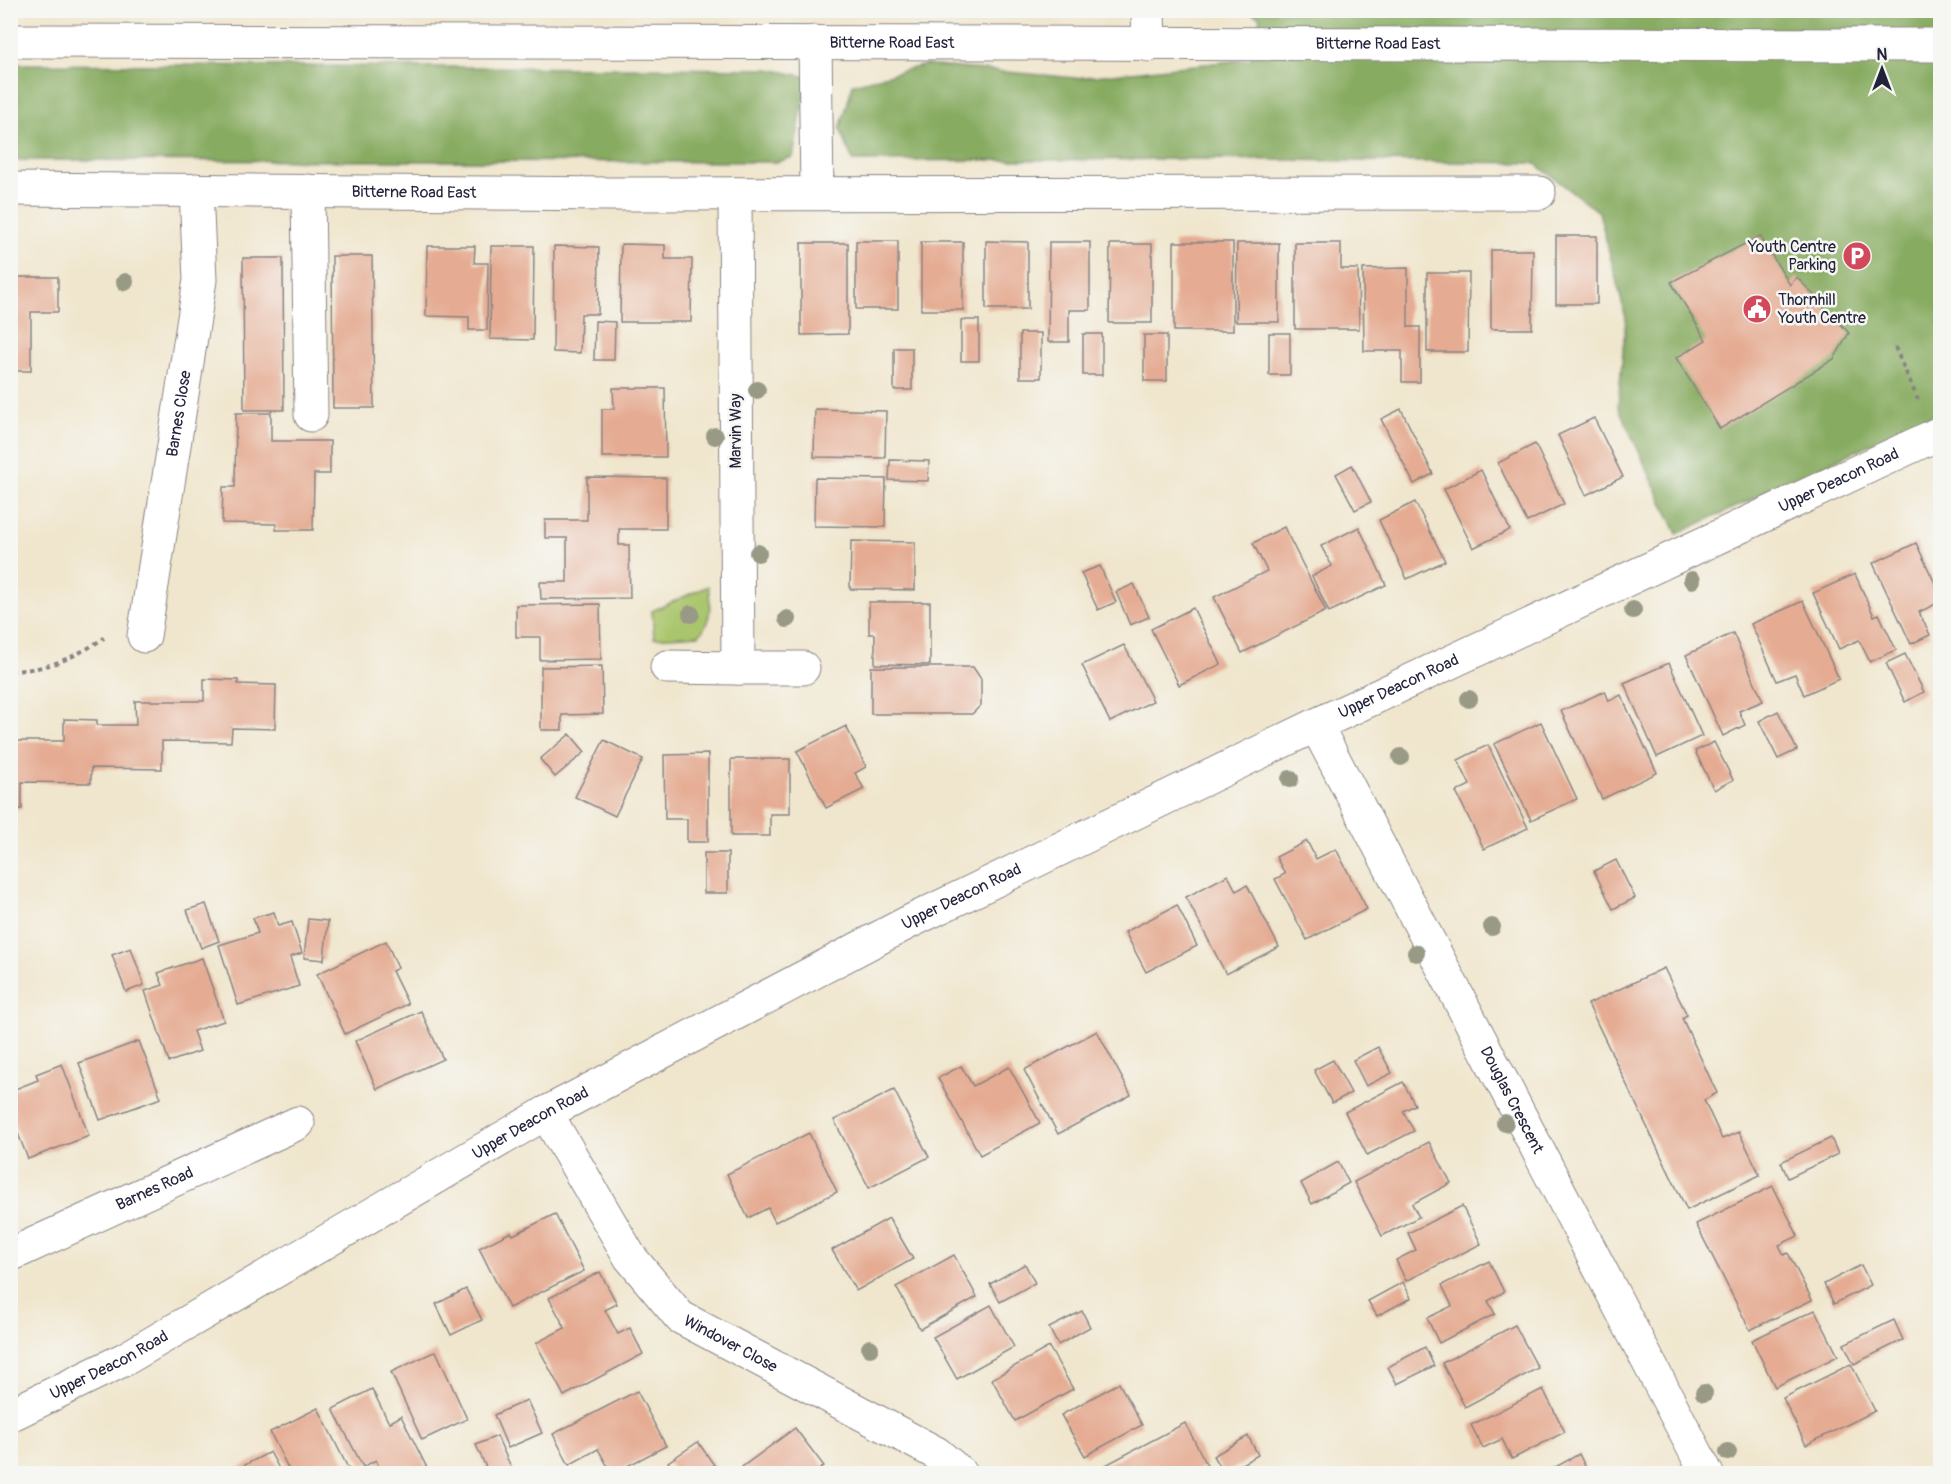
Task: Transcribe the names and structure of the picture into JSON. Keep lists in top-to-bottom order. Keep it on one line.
{"streets":{"street":["Bitterne Road East","Barnes Close","Marvin Way","Upper Deacon Road","Douglas Crescent","Barnes Road","Windover Close"]},"crossings":[["Bitterne Road East","Barnes Close"],["Bitterne Road East","Marvin Way"],["Upper Deacon Road","Douglas Crescent"],["Upper Deacon Road","Windover Close"]],"places":{"parking":["Youth Centre Parking"],"public building":["Thornhill Youth Centre"]},"north":"top"}
